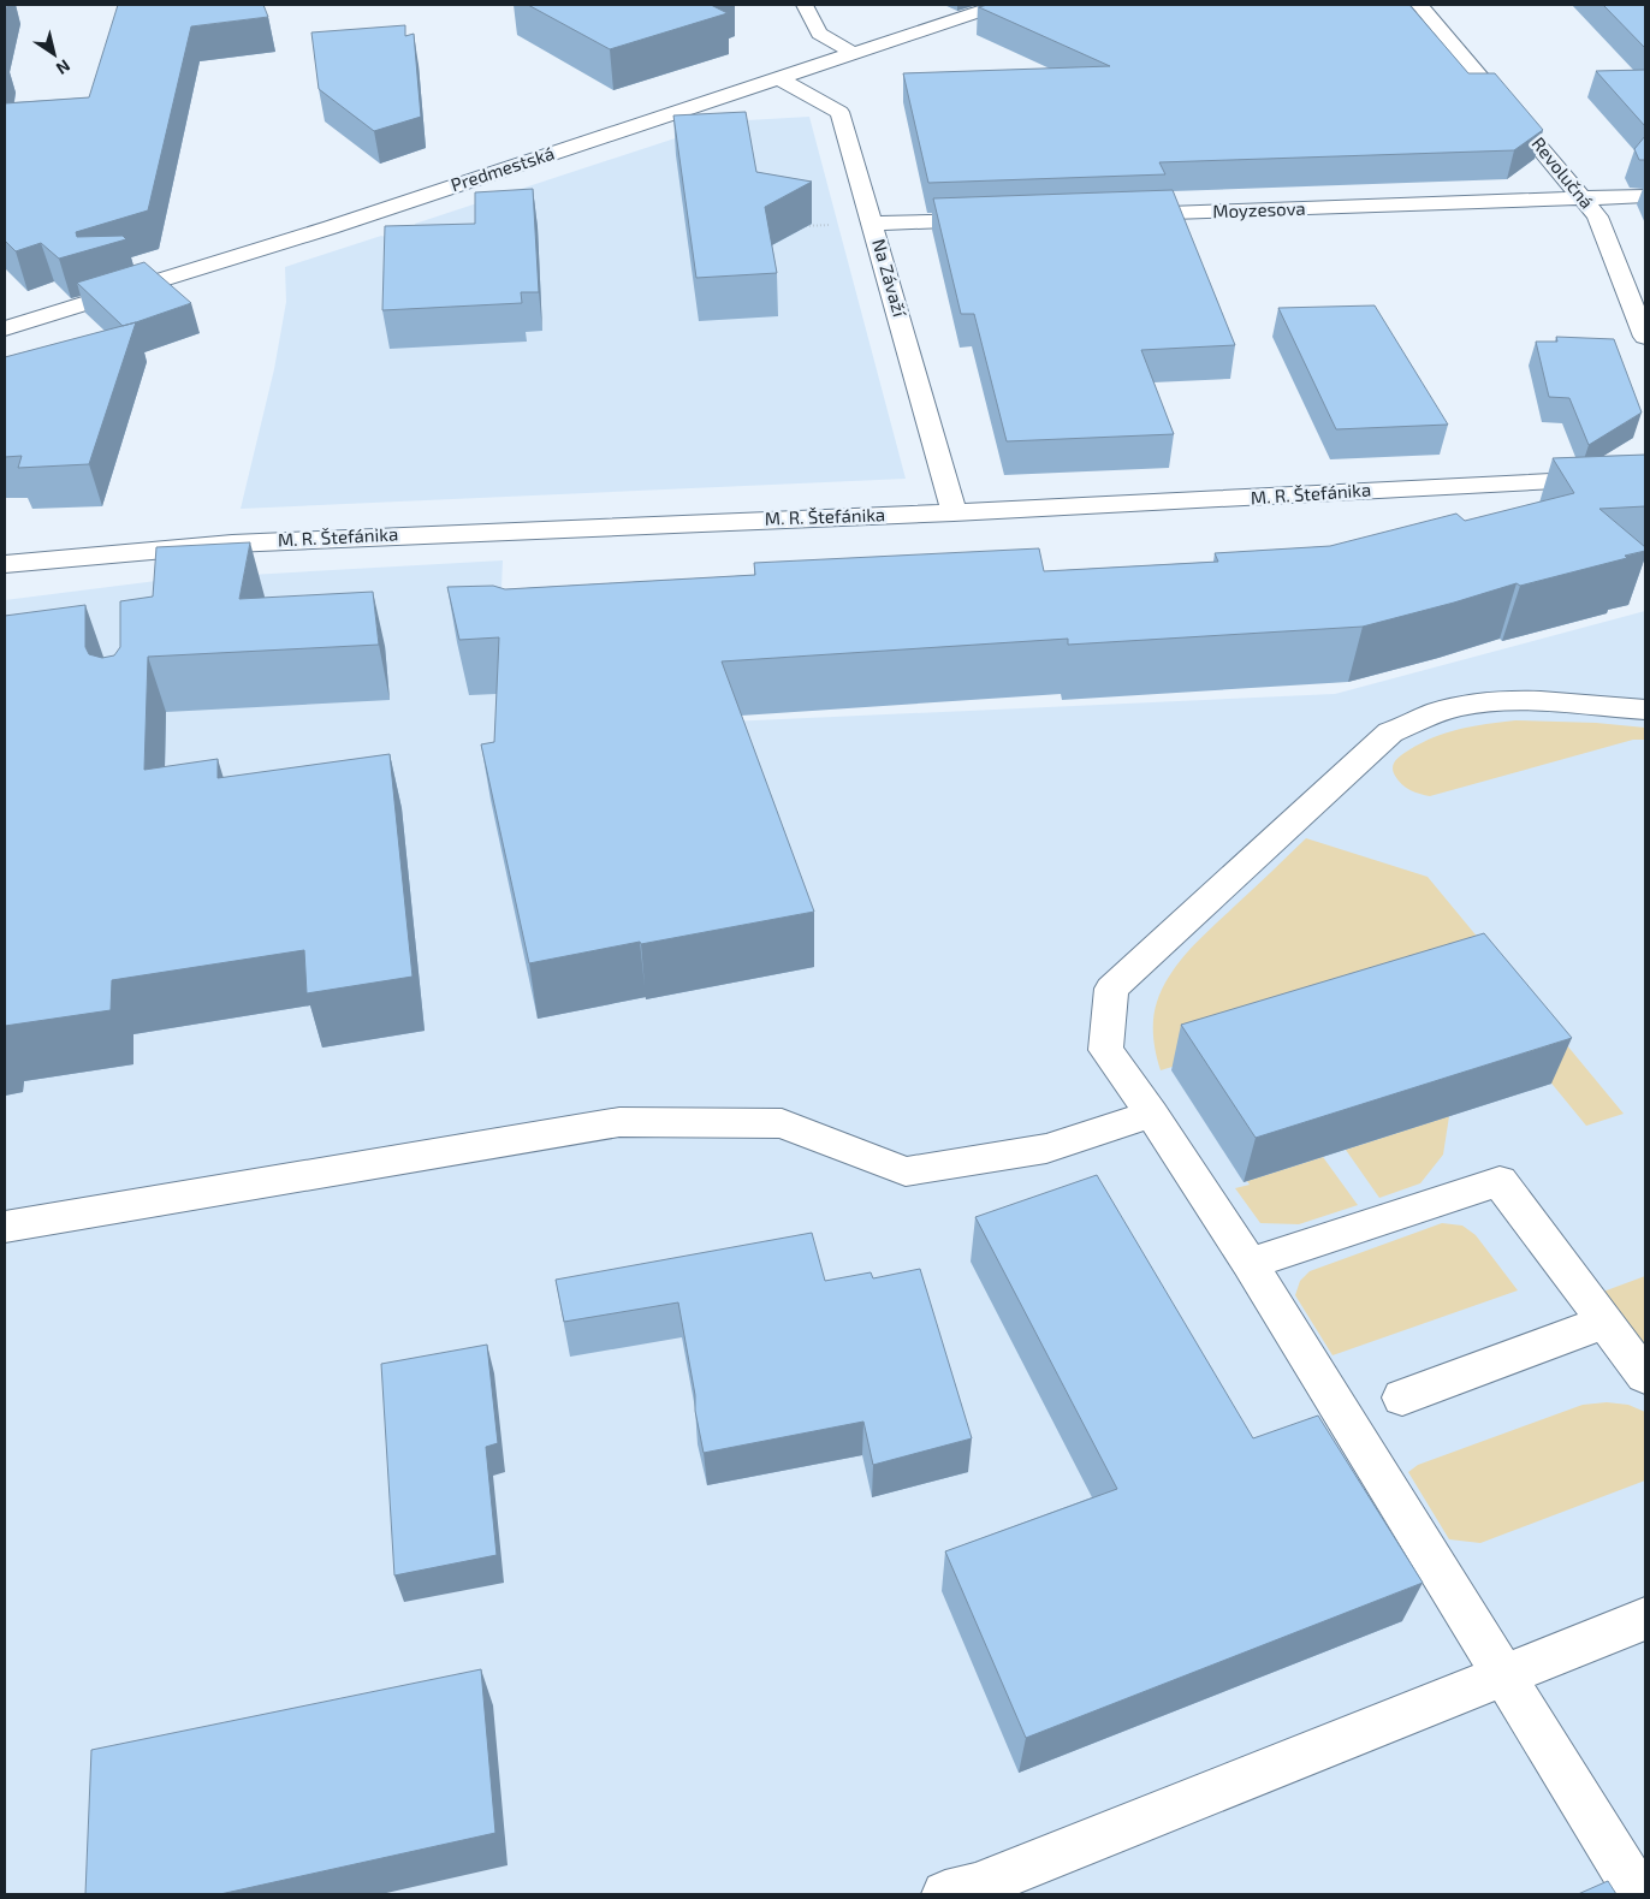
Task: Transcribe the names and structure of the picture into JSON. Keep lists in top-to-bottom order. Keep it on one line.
{"streets":{"street":["Predmestská","Revolučná","Moyzesova","Na Závaží","M. R. Štefánika"]},"crossings":[["Predmestská","Na Závaží"],["Revolučná","Moyzesova"],["Na Závaží","M. R. Štefánika"]],"north":"bottom right"}
